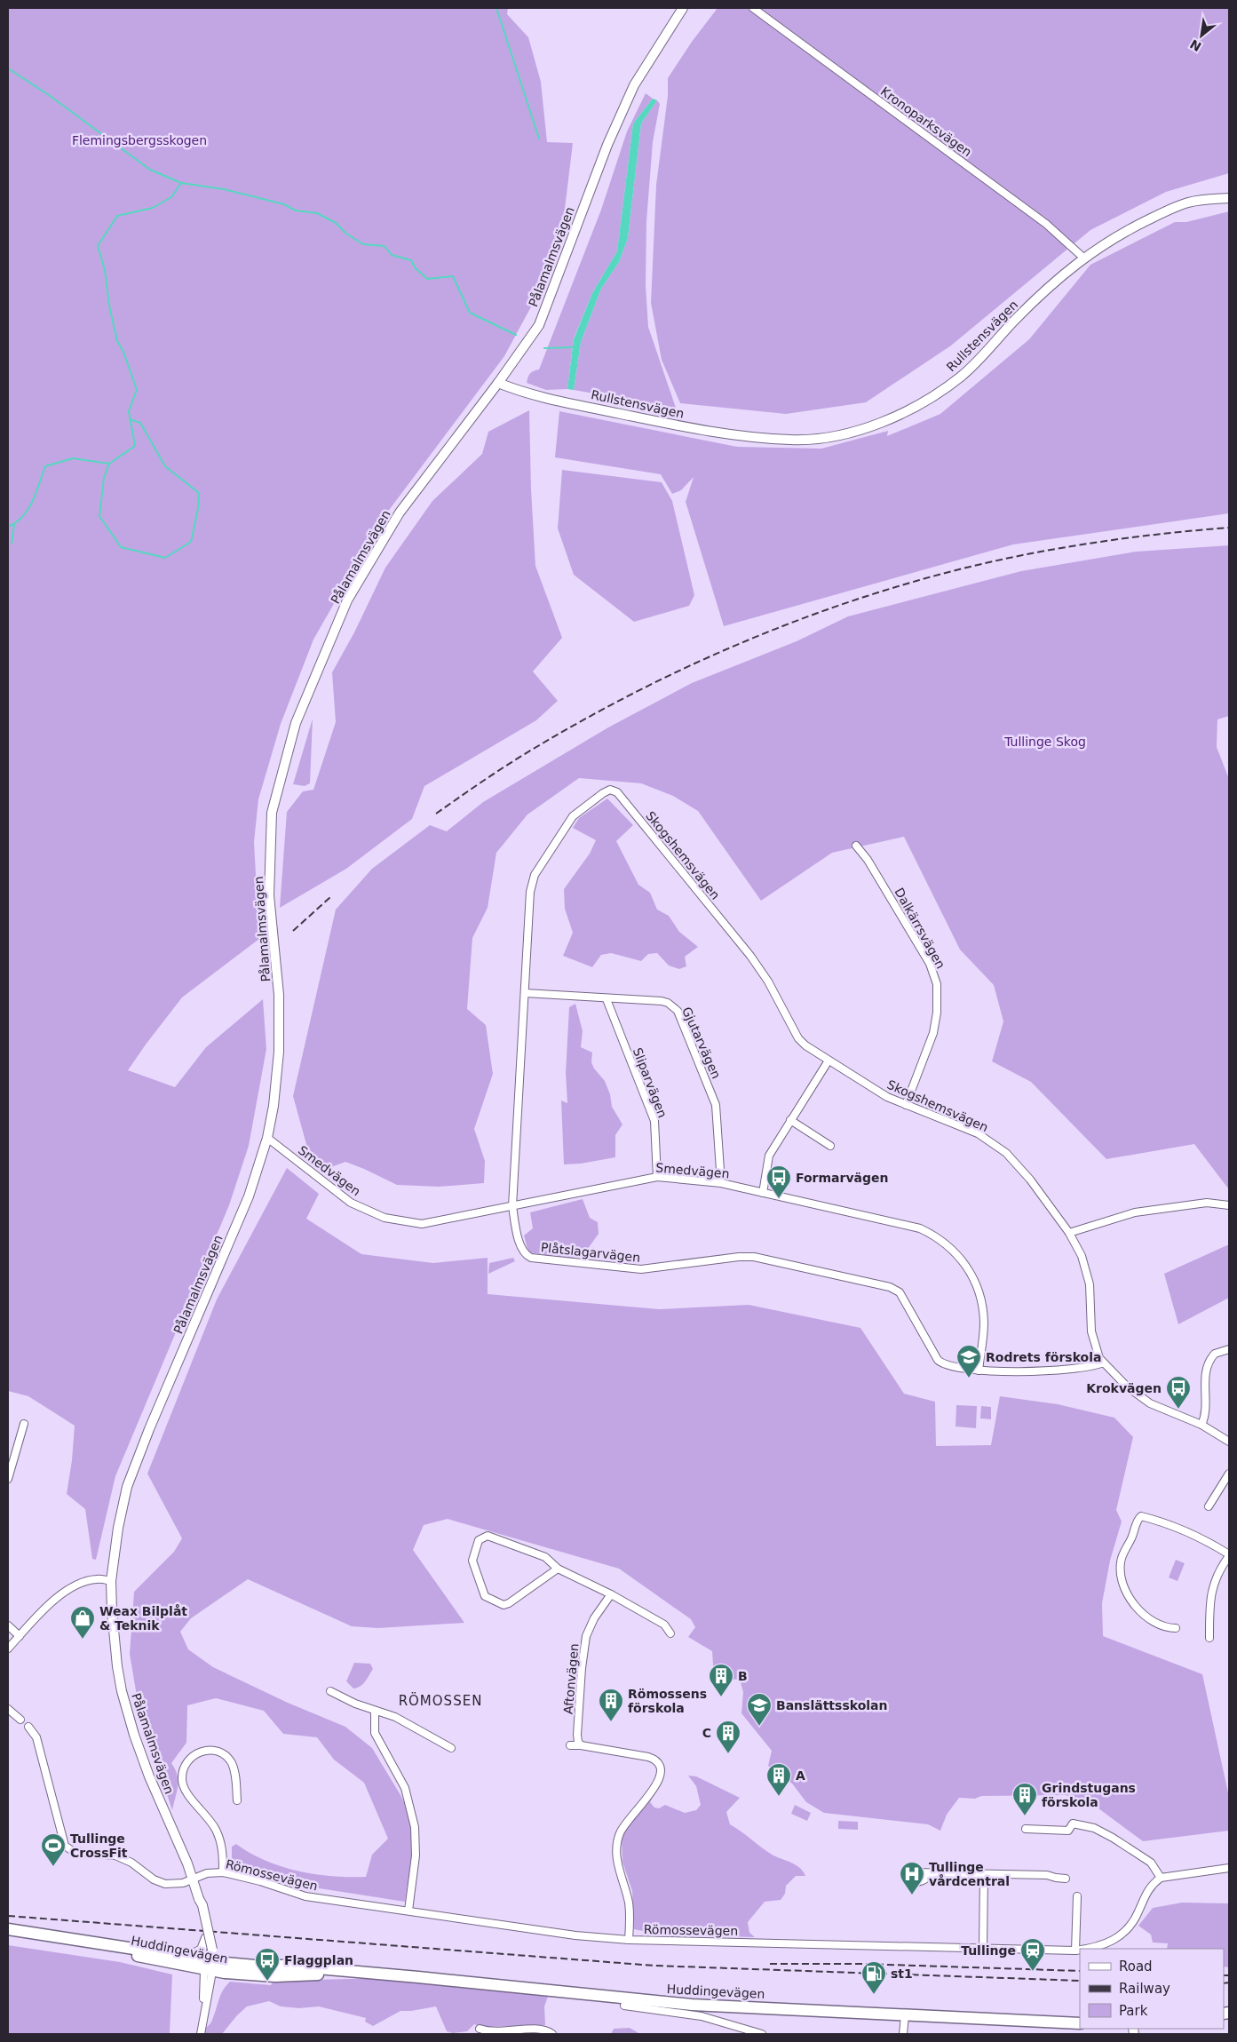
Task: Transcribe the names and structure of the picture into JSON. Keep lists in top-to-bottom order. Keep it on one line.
{"streets":{"main road":["Huddingevägen"],"street":["Kronoparksvägen","Pålamalmsvägen","Rullstensvägen","Skogshemsvägen","Dalkärrsvägen","Gjutarvägen","Sliparvägen","Smedvägen","Plåtslagarvägen","Aftonvägen","Römossevägen"]},"crossings":[["Kronoparksvägen","Rullstensvägen"],["Pålamalmsvägen","Rullstensvägen"],["Pålamalmsvägen","Smedvägen"],["Pålamalmsvägen","Römossevägen"],["Pålamalmsvägen","Huddingevägen"],["Skogshemsvägen","Dalkärrsvägen"],["Skogshemsvägen","Plåtslagarvägen"],["Gjutarvägen","Sliparvägen"],["Gjutarvägen","Smedvägen"],["Gjutarvägen","Plåtslagarvägen"],["Sliparvägen","Smedvägen"],["Smedvägen","Plåtslagarvägen"]],"districts":["RÖMOSSEN"],"parks":["Flemingsbergsskogen","Tullinge Skog"],"places":{"bus stop":["Formarvägen","Krokvägen","Flaggplan"],"school or university":["Rodrets förskola","Banslättsskolan"],"shop":["Weax Bilplåt & Teknik"],"building":["B","Römossens förskola","C","A","Grindstugans förskola"],"sports":["Tullinge CrossFit"],"hospital":["Tullinge vårdcentral"],"station":["Tullinge"],"fuel station":["st1"]},"legend":["Road","Railway","Park"],"north":"bottom left"}
